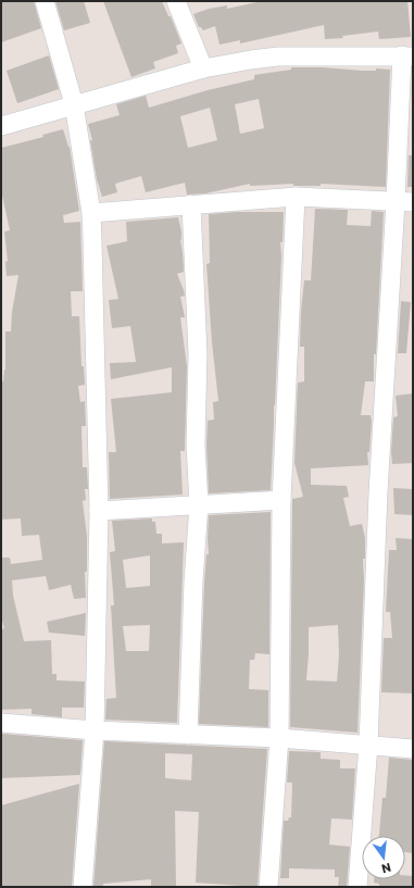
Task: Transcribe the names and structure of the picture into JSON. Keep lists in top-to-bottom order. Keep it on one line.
{"north":"bottom"}
